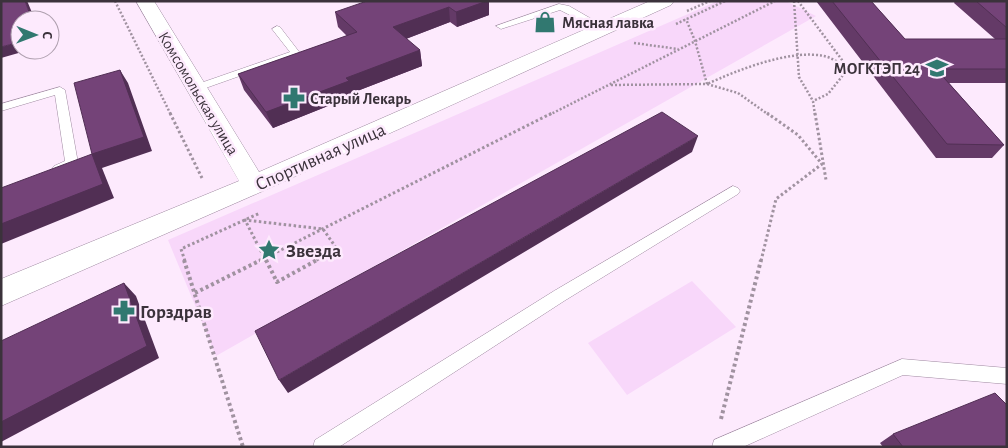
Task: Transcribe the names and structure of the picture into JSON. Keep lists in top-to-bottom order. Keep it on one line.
{"streets":{"street":["Комсомольская улица","Спортивная улица"]},"crossings":[["Комсомольская улица","Спортивная улица"]],"places":{"shop":["Мясная лавка"],"school or university":["МОГКТЭП 24"],"pharmacy":["Старый Лекарь","Горздрав"],"place":["Звезда"]},"north":"right"}
